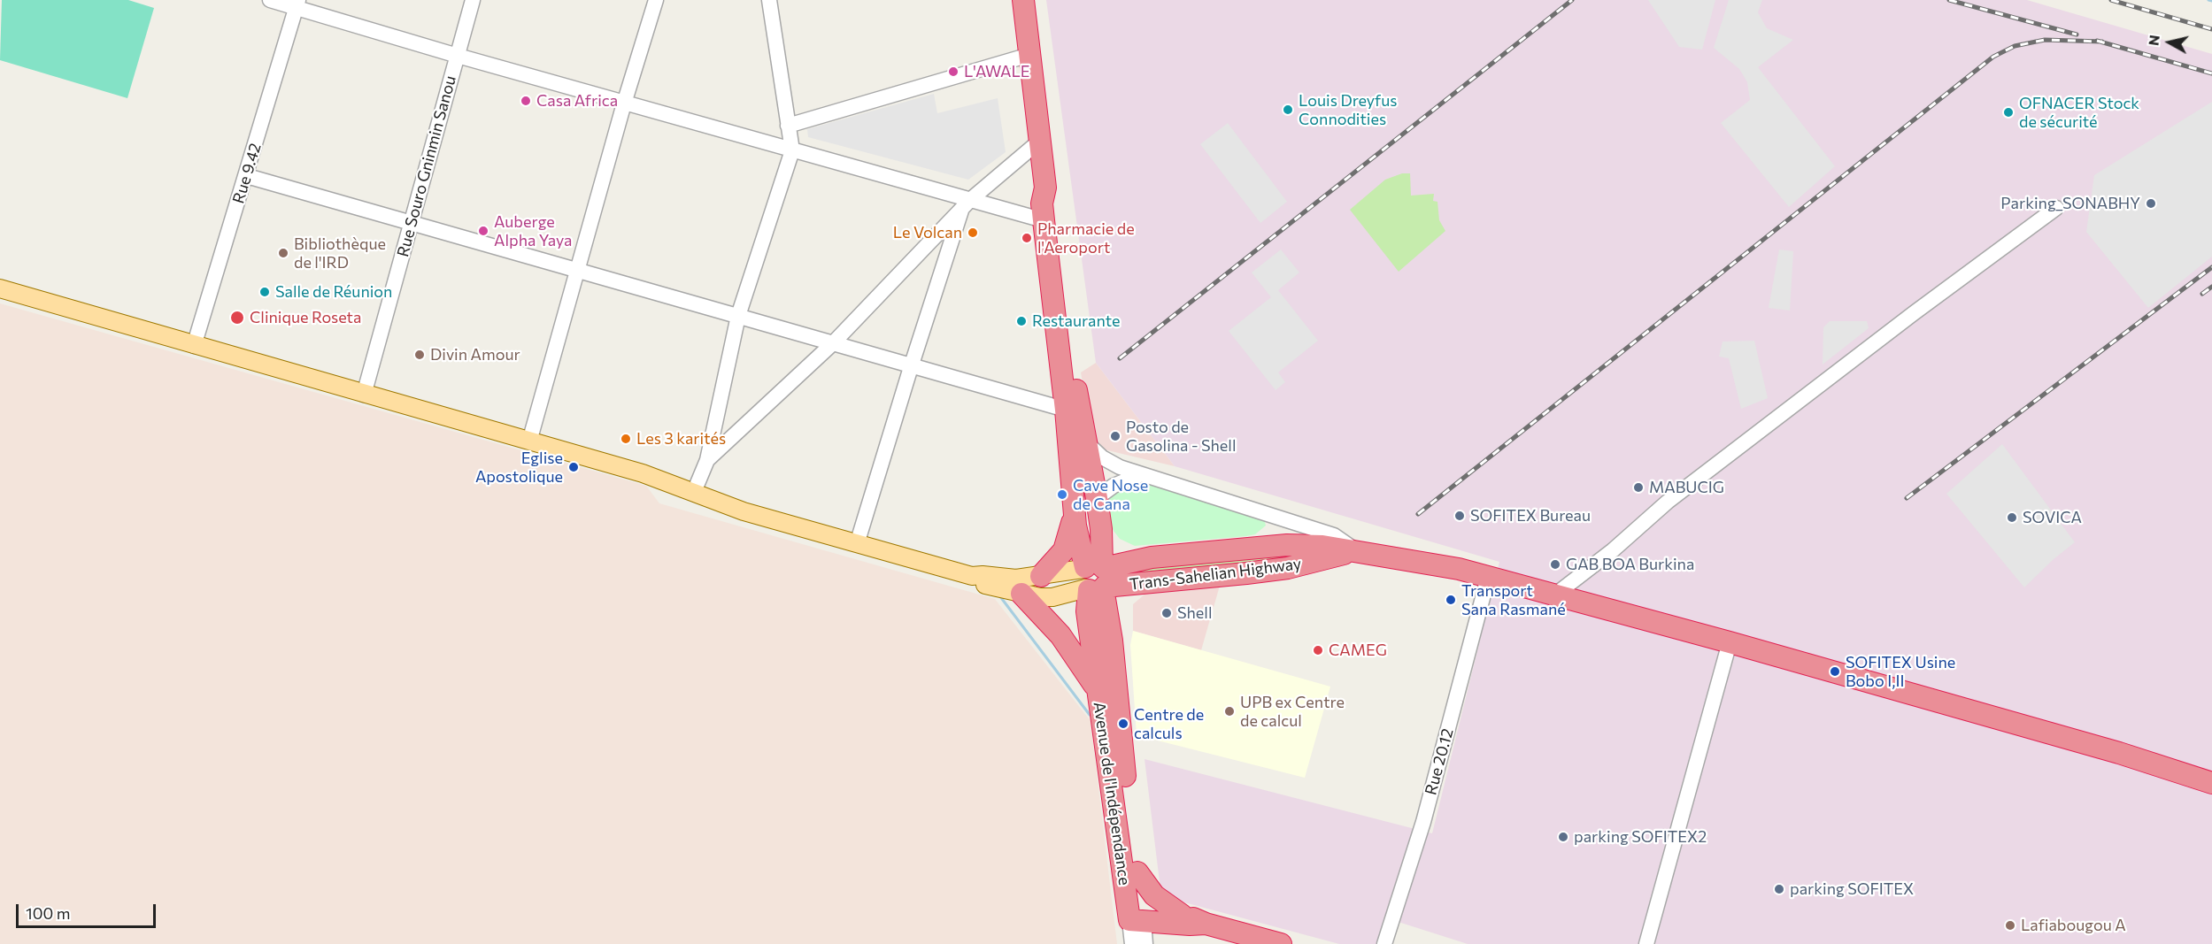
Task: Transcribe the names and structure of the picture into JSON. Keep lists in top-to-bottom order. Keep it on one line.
{"streets":{"highway":["Trans-Sahelian Highway","Avenue de l'Indépendance"],"street":["Rue Souro Gninmin Sanou","Rue 9.42","Rue 20.12"]},"crossings":[["Trans-Sahelian Highway","Rue 20.12"],["Trans-Sahelian Highway","Avenue de l'Indépendance"]],"places":["L'AWALE","Casa Africa","Louis Dreyfus Connodities","OFNACER Stock de sécurité","Parking_SONABHY","Auberge Alpha Yaya","Le Volcan","Pharmacie de l'Aeroport","Bibliothèque de l'IRD","Salle de Réunion","Clinique Roseta","Restaurante","Divin Amour","Posto de Gasolina - Shell","Les 3 karités","Eglise Apostolique","MABUCIG","Cave Nose de Cana","SOFITEX Bureau","SOVICA","GAB BOA Burkina","Transport Sana Rasmané","Shell","CAMEG","SOFITEX Usine Bobo I,II","UPB ex Centre de calcul","Centre de calculs","parking SOFITEX2","parking SOFITEX","Lafiabougou A"],"scale_bar":"100 m","north":"left"}
